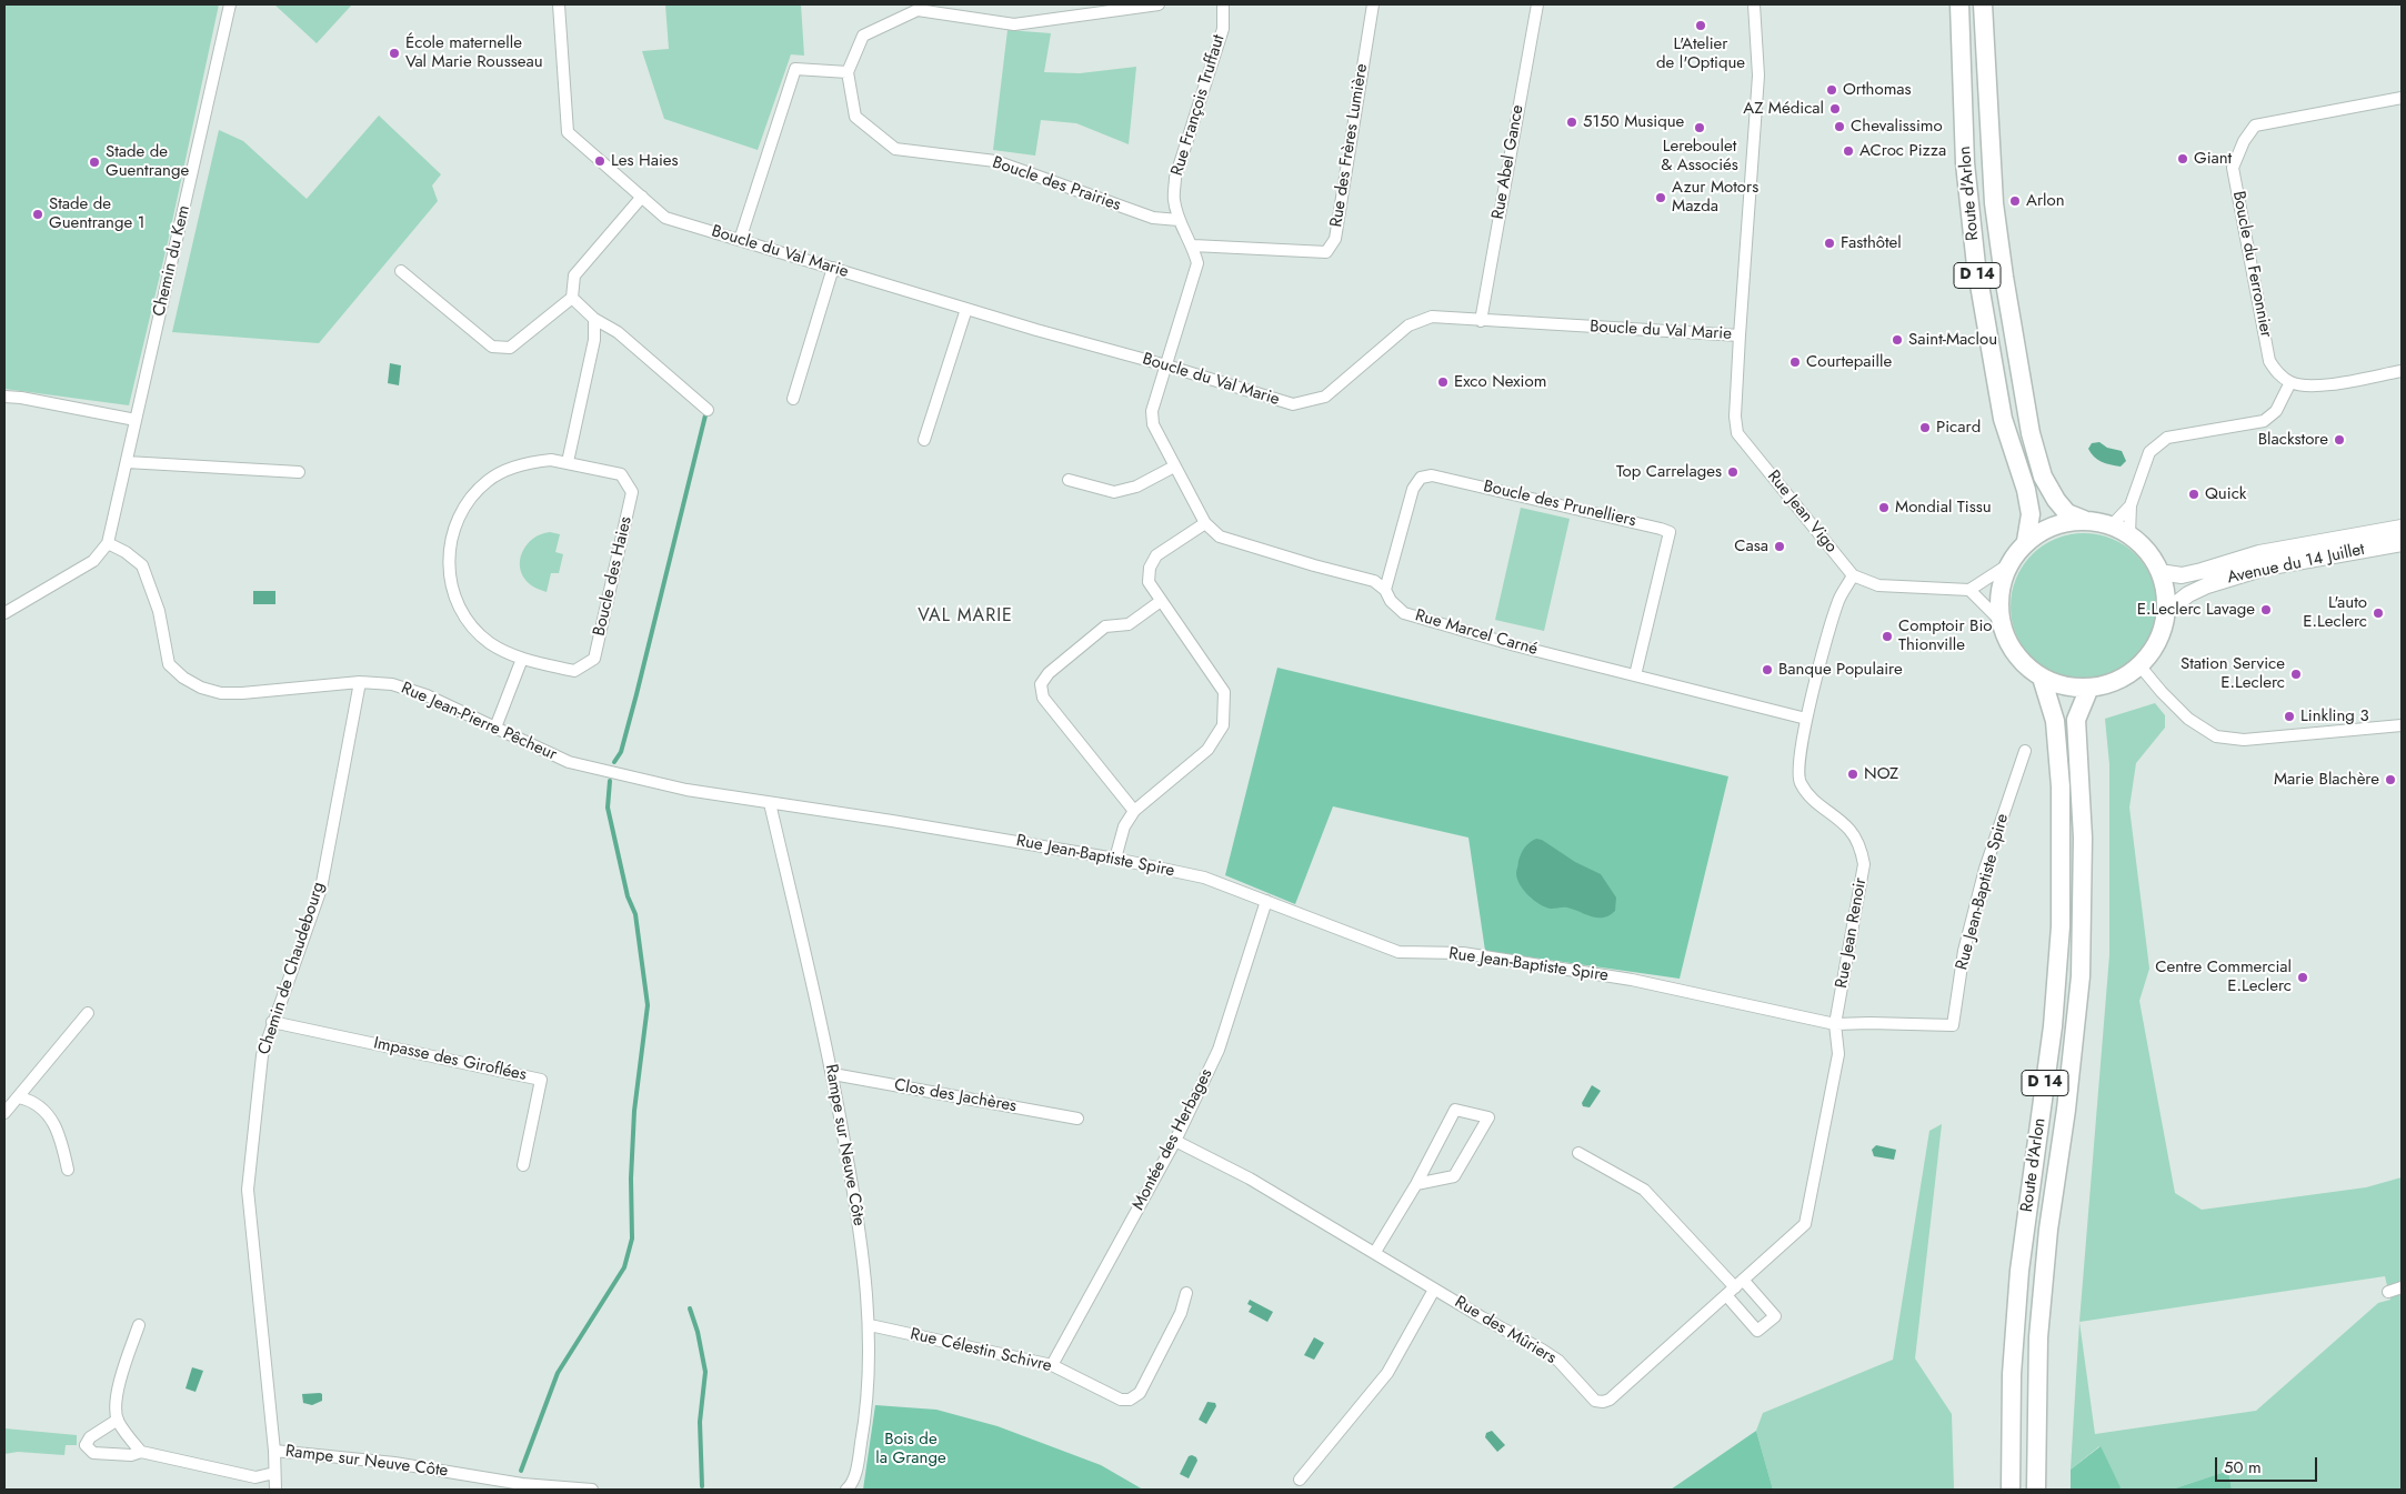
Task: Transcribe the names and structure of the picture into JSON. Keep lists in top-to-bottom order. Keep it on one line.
{"streets":{"main road":["Route d'Arlon","D 14","Avenue du 14 Juillet"],"street":["Rue François Truffaut","Rue des Frères Lumière","Rue Abel Gance","Boucle des Prairies","Boucle du Val Marie","Chemin du Kem","Boucle du Ferronnier","Boucle des Prunelliers","Rue Jean Vigo","Boucle des Haies","Rue Marcel Carné","Rue Jean-Pierre Pêcheur","Rue Jean-Baptiste Spire","Rue Jean Renoir","Chemin de Chaudebourg","Impasse des Giroflées","Clos des Jachères","Montée des Herbages","Rampe sur Neuve Côte","Rue des Mûriers","Rue Célestin Schivre"]},"crossings":[["Rue François Truffaut","Rue des Frères Lumière"],["Rue François Truffaut","Boucle des Prairies"],["Rue François Truffaut","Boucle du Val Marie"],["Rue François Truffaut","Rue Marcel Carné"],["Rue Abel Gance","Boucle du Val Marie"],["Route d'Arlon","Avenue du 14 Juillet"],["Boucle du Val Marie","Rue Jean Vigo"],["Boucle du Val Marie","Rue Marcel Carné"],["Chemin du Kem","Rue Jean-Pierre Pêcheur"],["Boucle des Prunelliers","Rue Marcel Carné"],["Rue Jean Vigo","Rue Jean Renoir"],["Rue Marcel Carné","Rue Jean Renoir"],["Rue Jean-Pierre Pêcheur","Rue Jean-Baptiste Spire"],["Rue Jean-Pierre Pêcheur","Chemin de Chaudebourg"],["Rue Jean-Pierre Pêcheur","Rampe sur Neuve Côte"],["Rue Jean-Baptiste Spire","Rue Jean Renoir"],["Rue Jean-Baptiste Spire","Montée des Herbages"],["Rue Jean-Baptiste Spire","Rampe sur Neuve Côte"],["Rue Jean-Baptiste Spire","Rue des Mûriers"],["Rue Jean Renoir","Rue des Mûriers"],["Chemin de Chaudebourg","Impasse des Giroflées"],["Chemin de Chaudebourg","Rampe sur Neuve Côte"],["Clos des Jachères","Rampe sur Neuve Côte"],["Montée des Herbages","Rue des Mûriers"],["Montée des Herbages","Rue Célestin Schivre"],["Rampe sur Neuve Côte","Rue Célestin Schivre"]],"districts":["VAL MARIE"],"parks":["Bois de la Grange"],"places":["L'Atelier de l'Optique","École maternelle Val Marie Rousseau","Orthomas","AZ Médical","5150 Musique","Chevalissimo","Lereboulet & Associés","ACroc Pizza","Giant","Les Haies","Stade de Guentrange","Azur Motors Mazda","Arlon","Stade de Guentrange 1","Fasthôtel","Saint-Maclou","Courtepaille","Exco Nexiom","Picard","Blackstore","Top Carrelages","Quick","Mondial Tissu","Casa","E.Leclerc Lavage","L'auto E.Leclerc","Comptoir Bio Thionville","Banque Populaire","Station Service E.Leclerc","Linkling 3","NOZ","Marie Blachère","Centre Commercial E.Leclerc"],"scale_bar":"50 m"}
